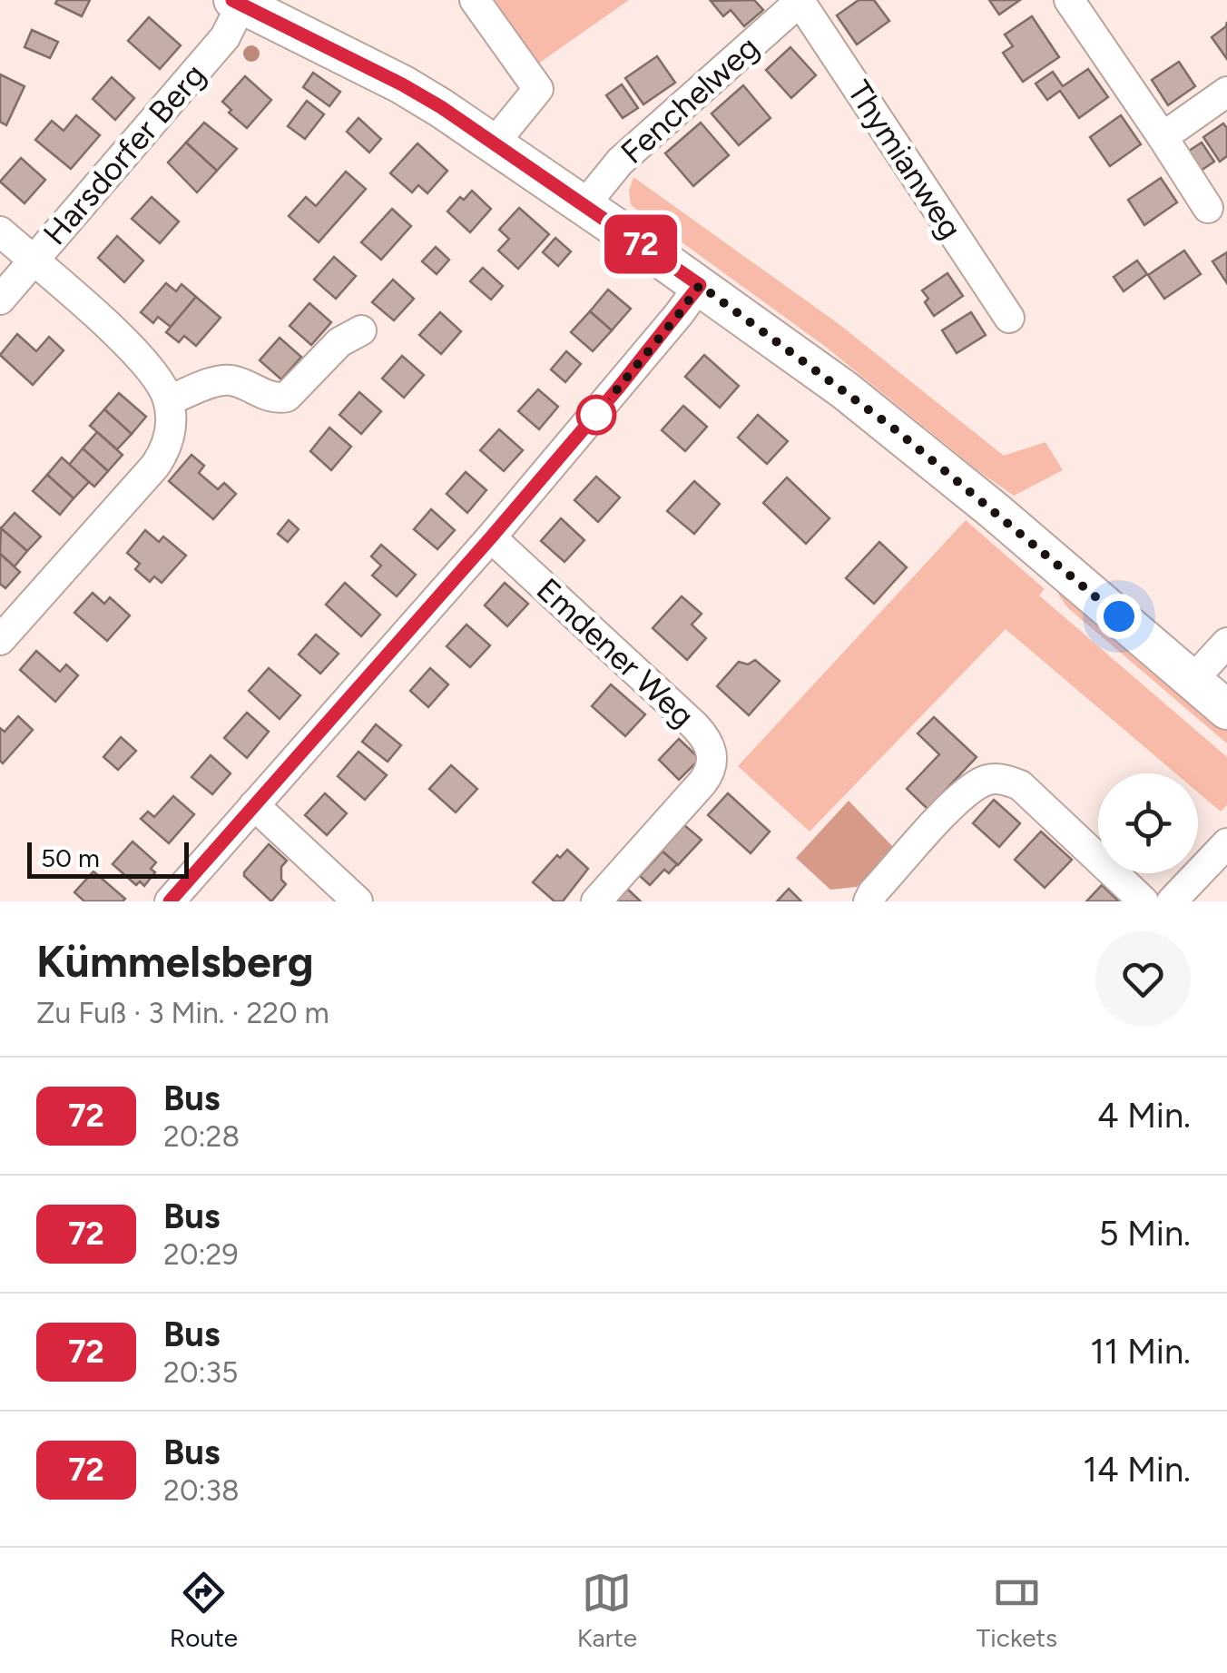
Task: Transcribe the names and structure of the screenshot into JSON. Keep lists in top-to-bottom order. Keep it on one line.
{"streets":{"street":["Fenchelweg","Harsdorfer Berg","Thymianweg","Emdener Weg"]},"crossings":[["Fenchelweg","Thymianweg"]],"lines":["bus line 72"],"scale_bar":"50 m","page":{"on_map":"72","scale":"50 m","heading":["Kümmelsberg","Zu Fuß · 3 Min. · 220 m"],"list":[{"mark":"72","name":"Bus","note":"20:28","value":"4 Min."},{"mark":"72","name":"Bus","note":"20:29","value":"5 Min."},{"mark":"72","name":"Bus","note":"20:35","value":"11 Min."},{"mark":"72","name":"Bus","note":"20:38","value":"14 Min."}],"tabs":["Route","Karte","Tickets"]}}
